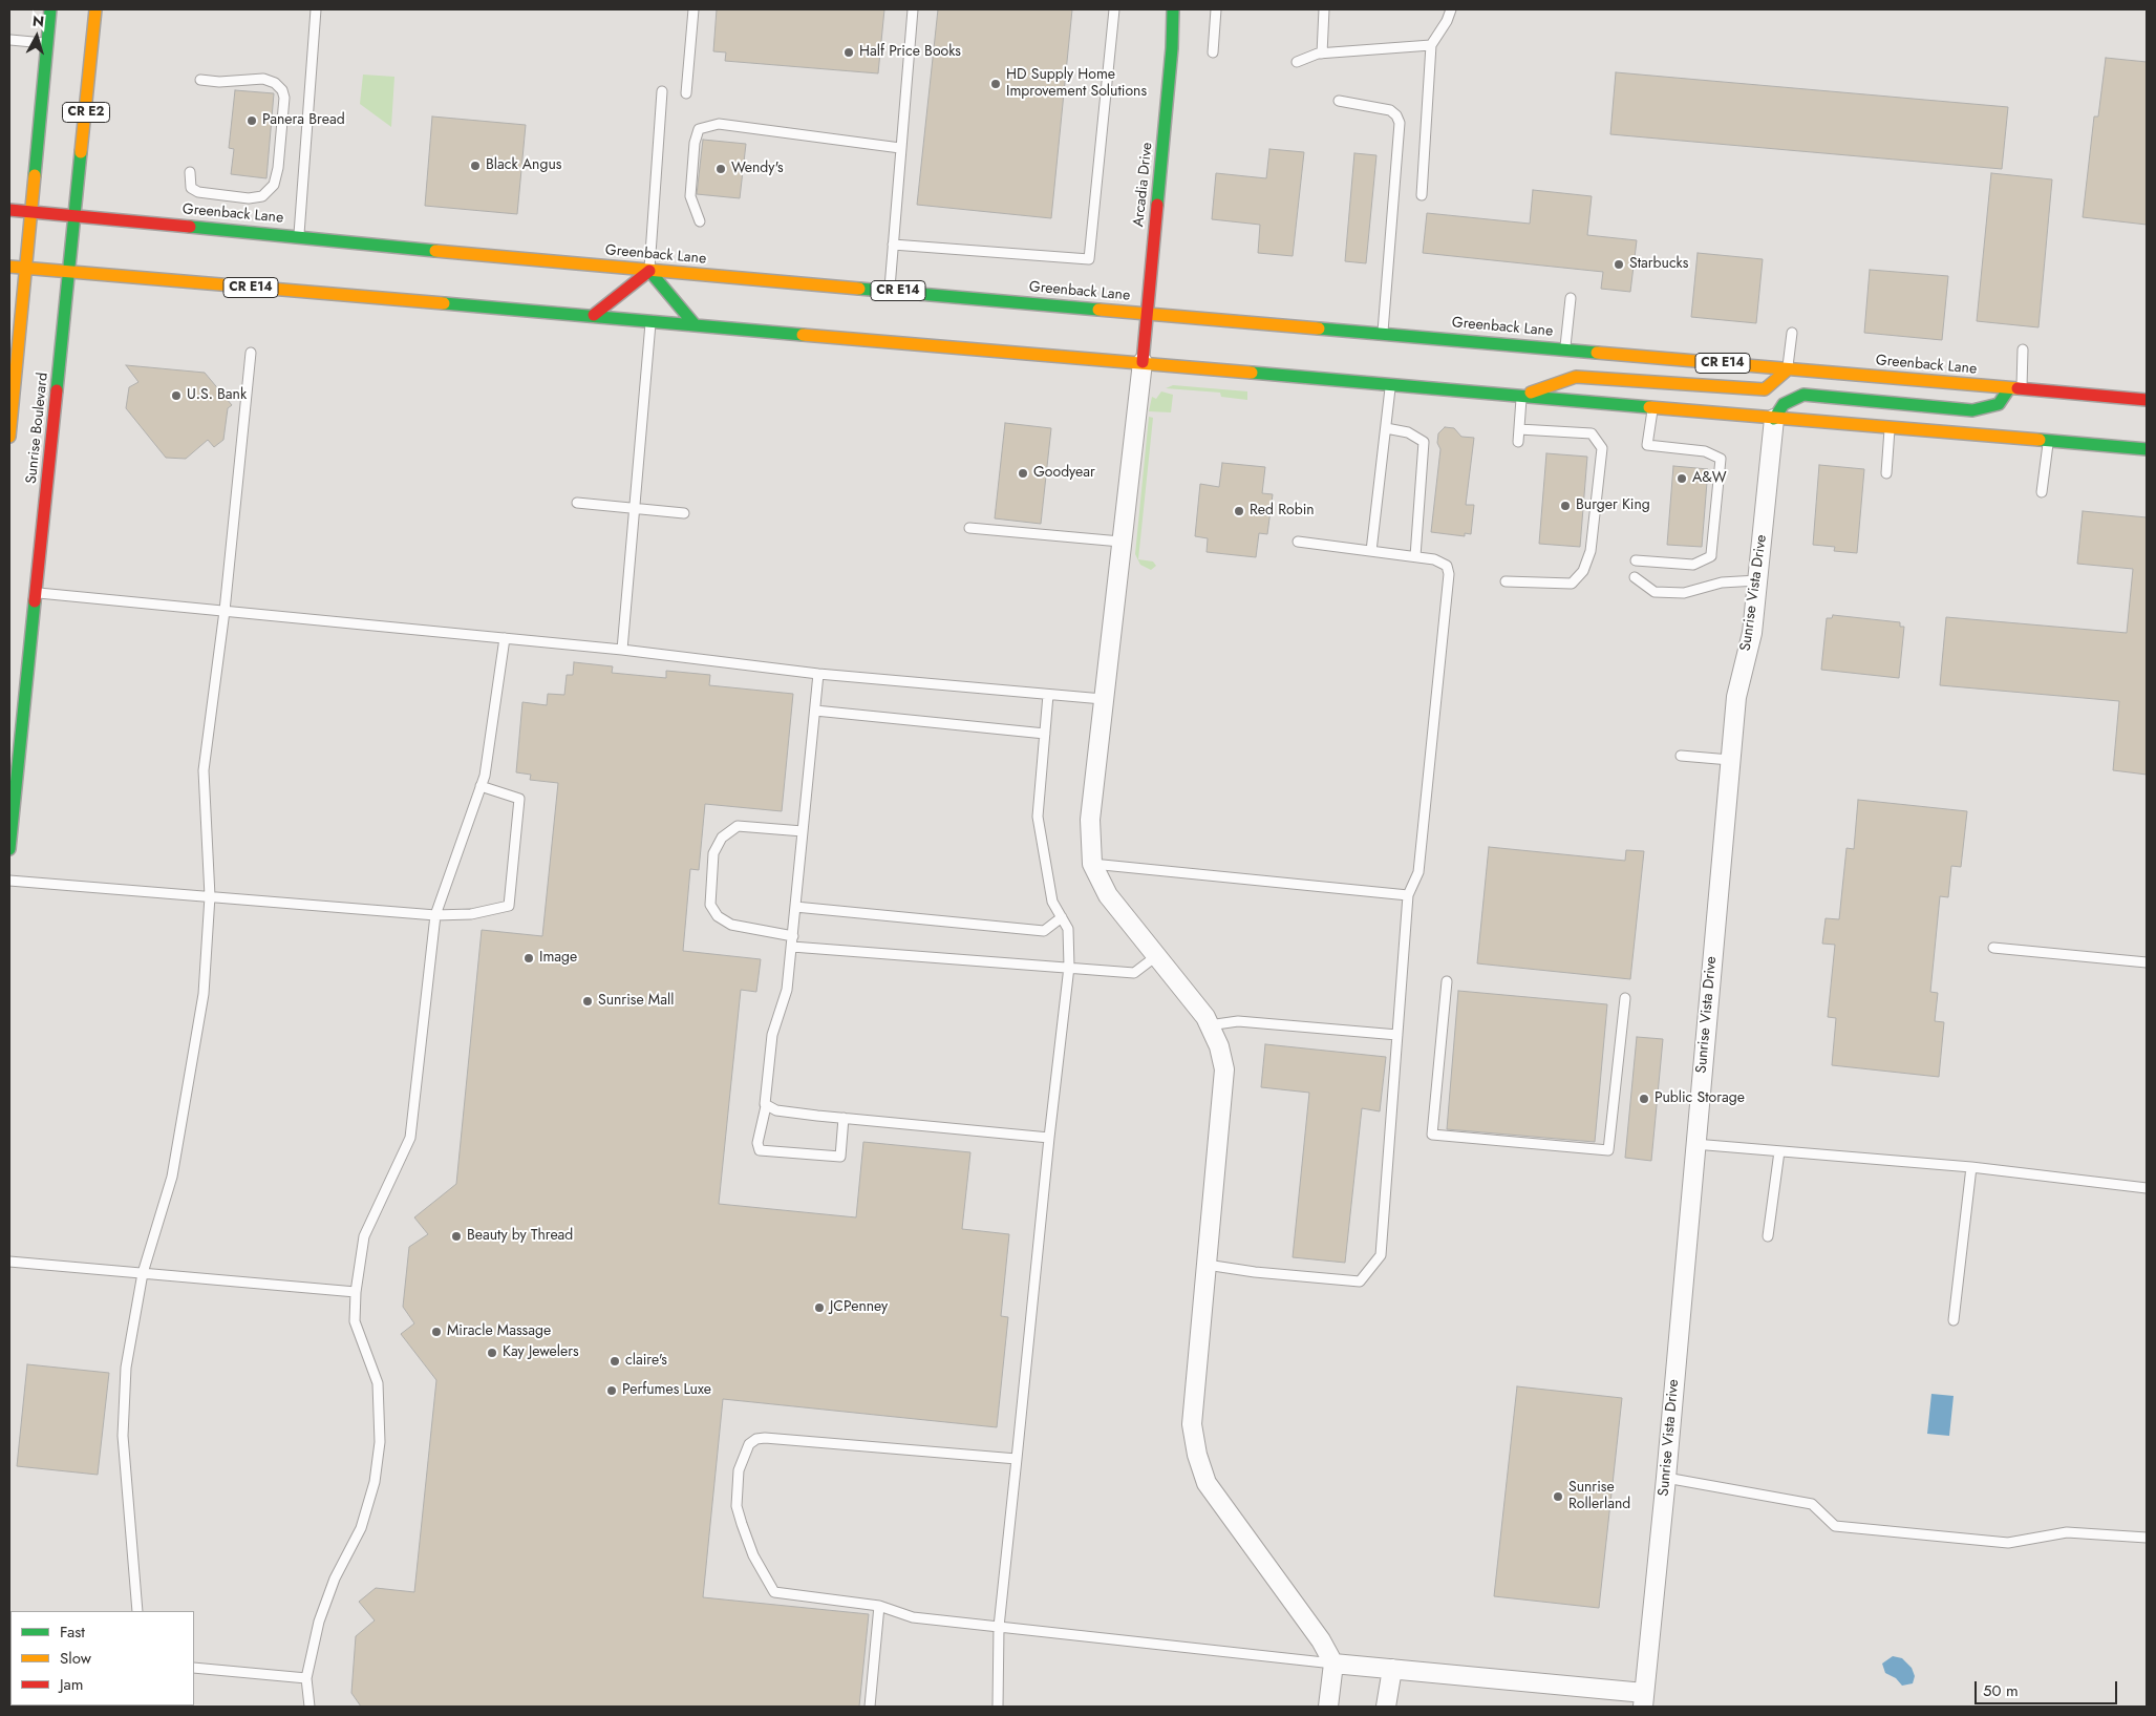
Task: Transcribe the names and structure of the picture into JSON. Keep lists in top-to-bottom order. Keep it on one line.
{"streets":{"main road":["CR E2","Arcadia Drive","Greenback Lane","CR E14","Sunrise Boulevard"],"street":["Sunrise Vista Drive"]},"crossings":[["Arcadia Drive","Greenback Lane"],["Arcadia Drive","CR E14"],["Greenback Lane","Sunrise Boulevard"],["CR E14","Sunrise Boulevard"],["CR E14","Sunrise Vista Drive"]],"places":["Half Price Books","HD Supply Home Improvement Solutions","Panera Bread","Black Angus","Wendy's","Starbucks","U.S. Bank","Goodyear","A&W","Burger King","Red Robin","Image","Sunrise Mall","Public Storage","Beauty by Thread","JCPenney","Miracle Massage","Kay Jewelers","claire's","Perfumes Luxe","Sunrise Rollerland"],"legend":["Fast","Slow","Jam"],"scale_bar":"50 m","north":"top"}
